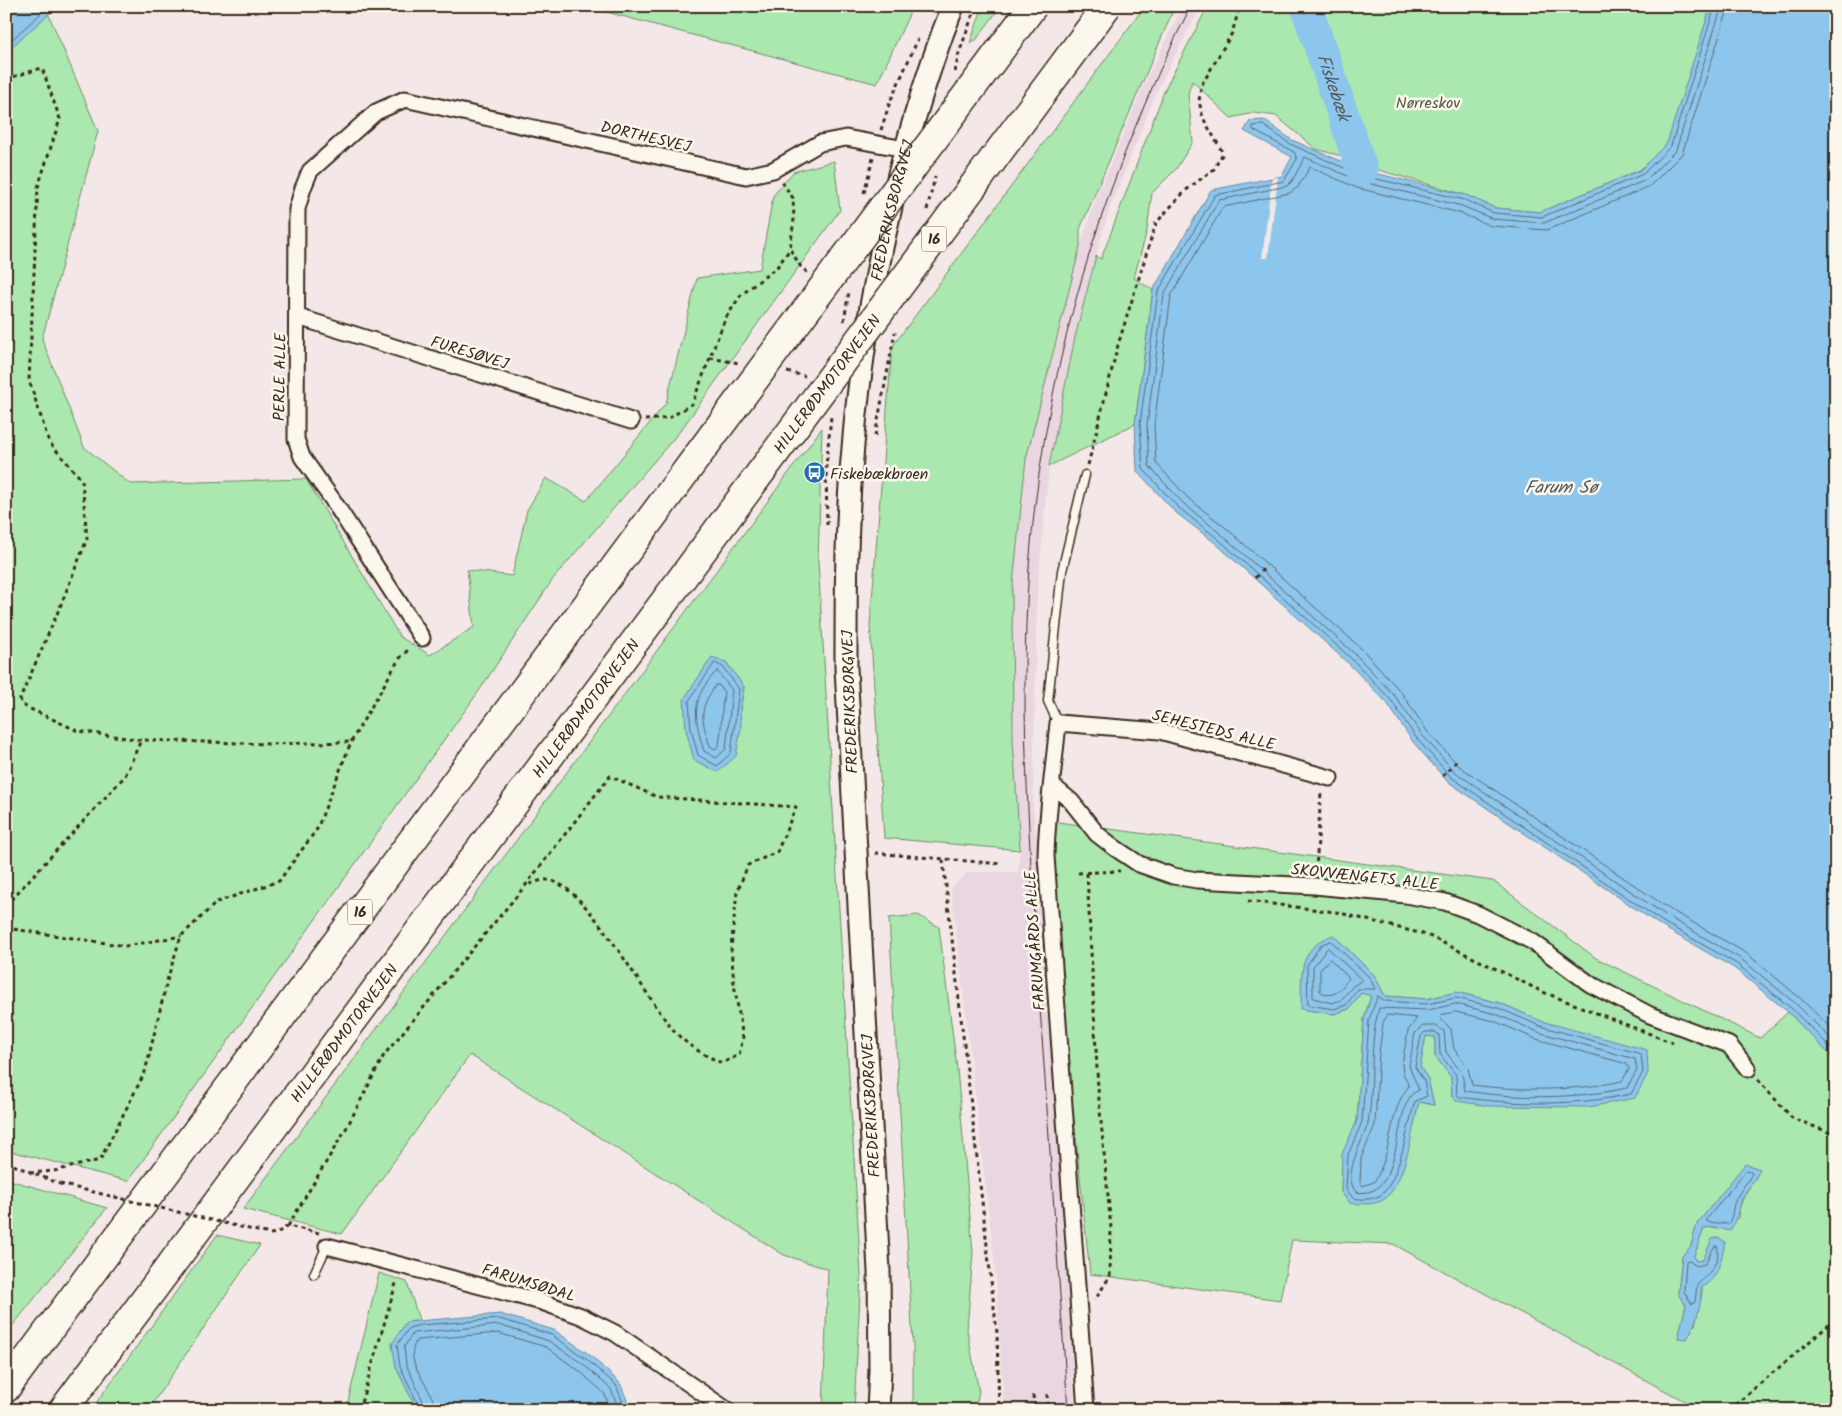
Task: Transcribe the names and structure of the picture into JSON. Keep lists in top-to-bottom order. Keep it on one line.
{"streets":{"highway":["16","HILLERØDMOTORVEJEN"],"street":["DORTHESVEJ","FREDERIKSBORGVEJ","FURESØVEJ","PERLE ALLE","SEHESTEDS ALLE","SKOVVÆNGETS ALLE","FARUMGÅRDS ALLE","FARUMSØDAL"]},"crossings":[["DORTHESVEJ","FREDERIKSBORGVEJ"],["DORTHESVEJ","PERLE ALLE"],["FURESØVEJ","PERLE ALLE"],["SEHESTEDS ALLE","FARUMGÅRDS ALLE"],["SKOVVÆNGETS ALLE","FARUMGÅRDS ALLE"]],"water":["Fiskebæk","Farum Sø"],"parks":["Nørreskov"],"places":{"bus stop":["Fiskebækbroen"]}}
